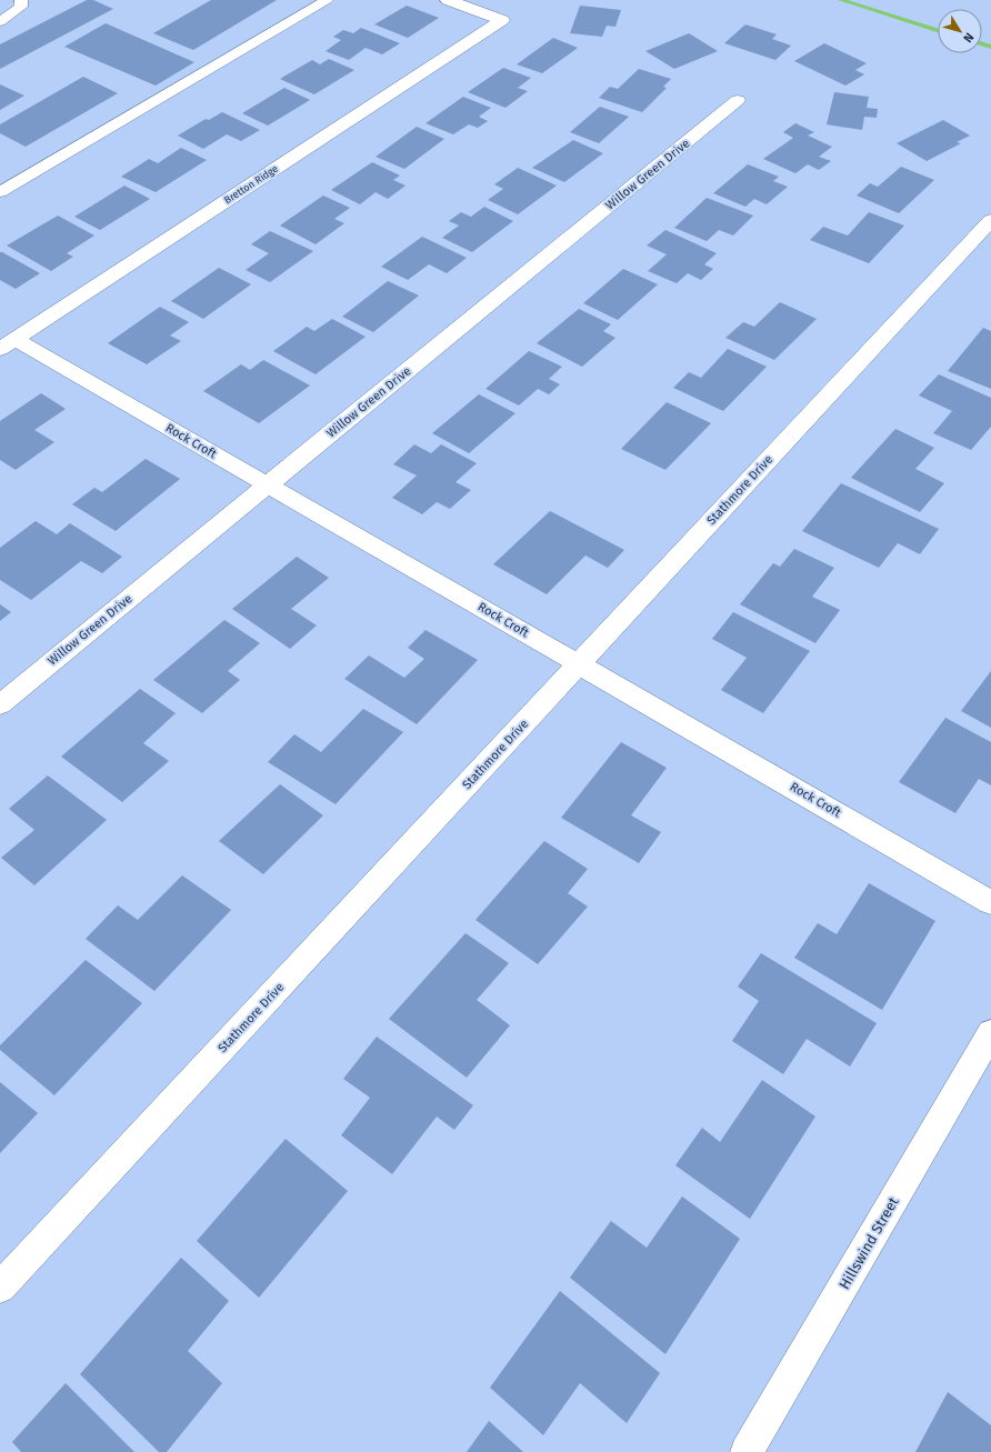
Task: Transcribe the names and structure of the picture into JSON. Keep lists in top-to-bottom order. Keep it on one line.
{"streets":{"street":["Willow Green Drive","Bretton Ridge","Rock Croft","Stathmore Drive","Hillswind Street"]},"crossings":[["Willow Green Drive","Rock Croft"],["Bretton Ridge","Rock Croft"],["Rock Croft","Stathmore Drive"]],"north":"bottom right"}
